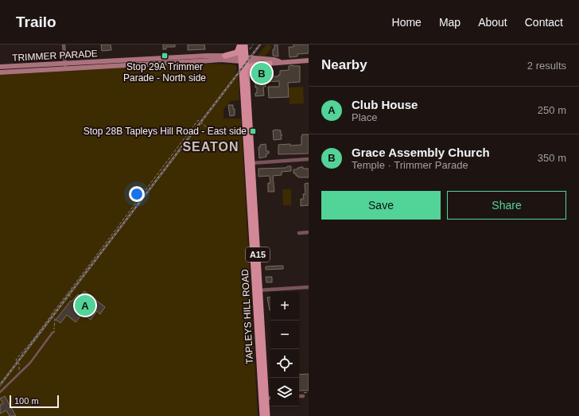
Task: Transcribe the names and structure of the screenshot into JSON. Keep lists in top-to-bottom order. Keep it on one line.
{"streets":{"main road":["TRIMMER PARADE","A15","TAPLEYS HILL ROAD"]},"crossings":[["TRIMMER PARADE","TAPLEYS HILL ROAD"]],"districts":["SEATON"],"places":{"transit":["Stop 29A Trimmer Parade - North side","Stop 28B Tapleys Hill Road - East side"]},"scale_bar":"100 m","page":{"header":"Trailo","nav":["Home","Map","About","Contact"],"heading":["Nearby","2 results"],"pins":["B","A"],"list":[{"mark":"A","name":"Club House","note":"Place","value":"250 m"},{"mark":"B","name":"Grace Assembly Church","note":"Temple · Trimmer Parade","value":"350 m"}],"buttons":["Save","Share"],"map_buttons":["+","−"],"scale":"100 m"}}
